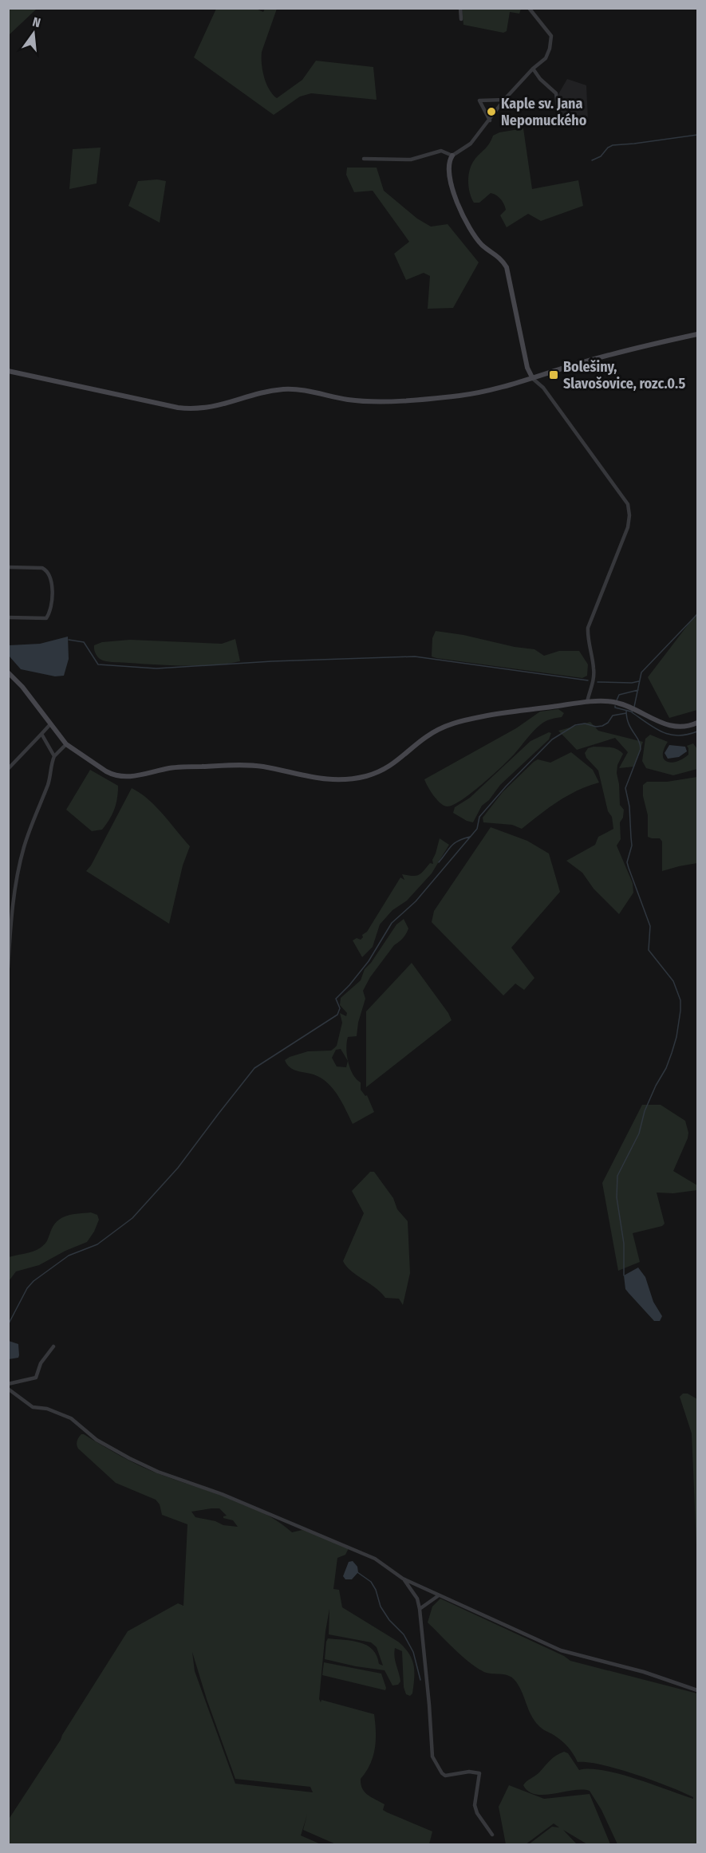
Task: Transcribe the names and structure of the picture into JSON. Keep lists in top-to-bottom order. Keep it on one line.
{"places":{"other":["Kaple sv. Jana Nepomuckého"],"transit":["Bolešiny, Slavošovice, rozc.0.5"]},"north":"top"}
